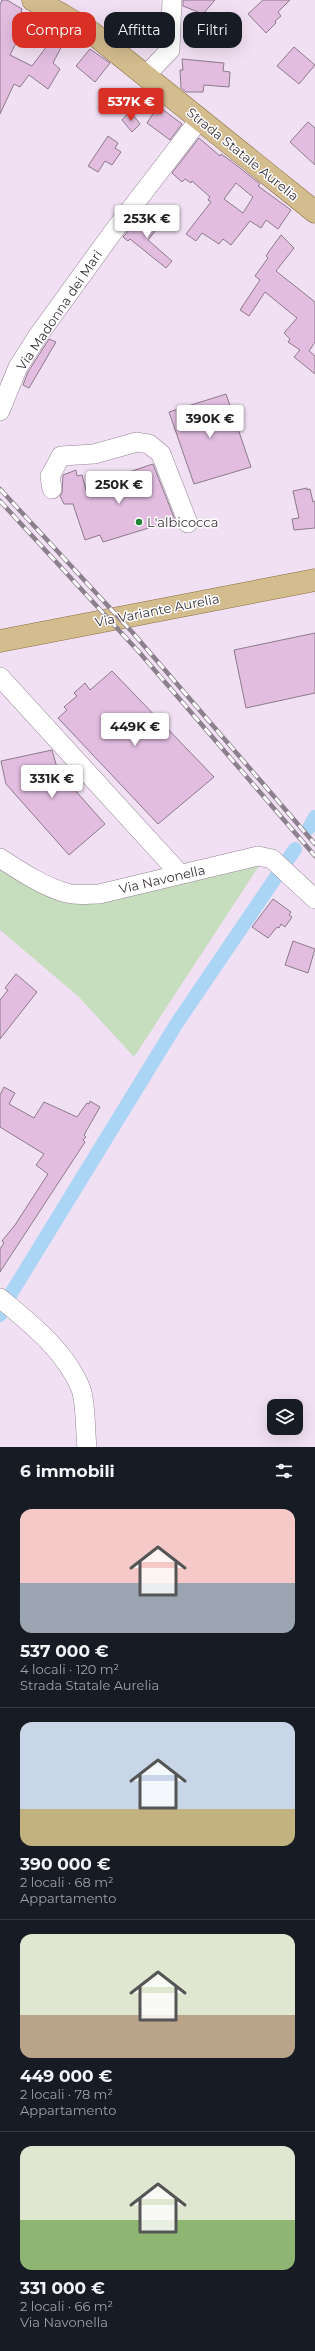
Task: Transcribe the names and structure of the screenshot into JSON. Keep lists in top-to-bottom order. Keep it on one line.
{"streets":{"main road":["Strada Statale Aurelia","Via Variante Aurelia"],"street":["Via Madonna dei Mari","Via Navonella"]},"crossings":[["Strada Statale Aurelia","Via Madonna dei Mari"]],"places":["L'albicocca"],"page":{"chip":["Compra","Affitta","Filtri"],"price":["537K €","253K €","390K €","250K €","449K €","331K €"],"heading":"6 immobili","list":[{"name":"537 000 €","note":"4 locali · 120 m² · Strada Statale Aurelia"},{"name":"390 000 €","note":"2 locali · 68 m² · Appartamento"},{"name":"449 000 €","note":"2 locali · 78 m² · Appartamento"},{"name":"331 000 €","note":"2 locali · 66 m² · Via Navonella"}]}}
